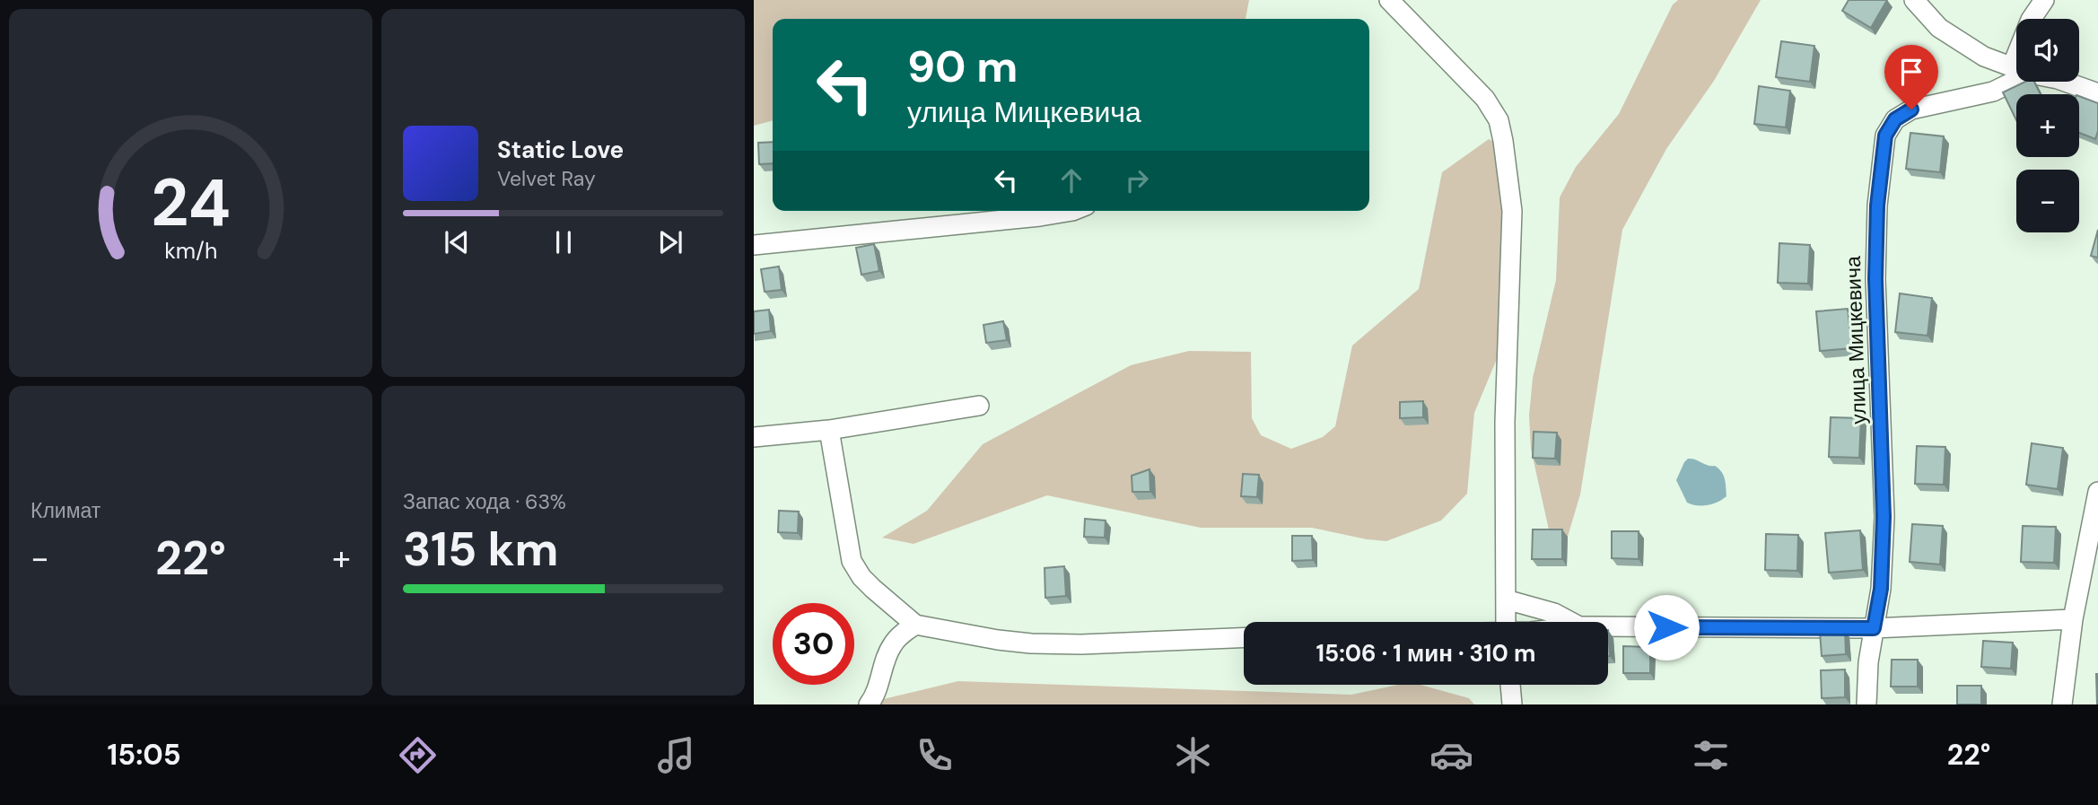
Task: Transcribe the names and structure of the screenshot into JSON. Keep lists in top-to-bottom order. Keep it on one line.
{"streets":{"street":["улица Мицкевича"]},"page":{"map_buttons":["+","−"],"turn":["90 m","улица Мицкевича"],"song":["Static Love","Velvet Ray"],"tile":["Климат",["Запас хода · 63%","315 km"]],"heat":["−","22°","+"],"limit":"30","trip":"15:06 · 1 мин · 310 m","tabs":["15:05","22°"],"gauge":["24","km/h"]}}
